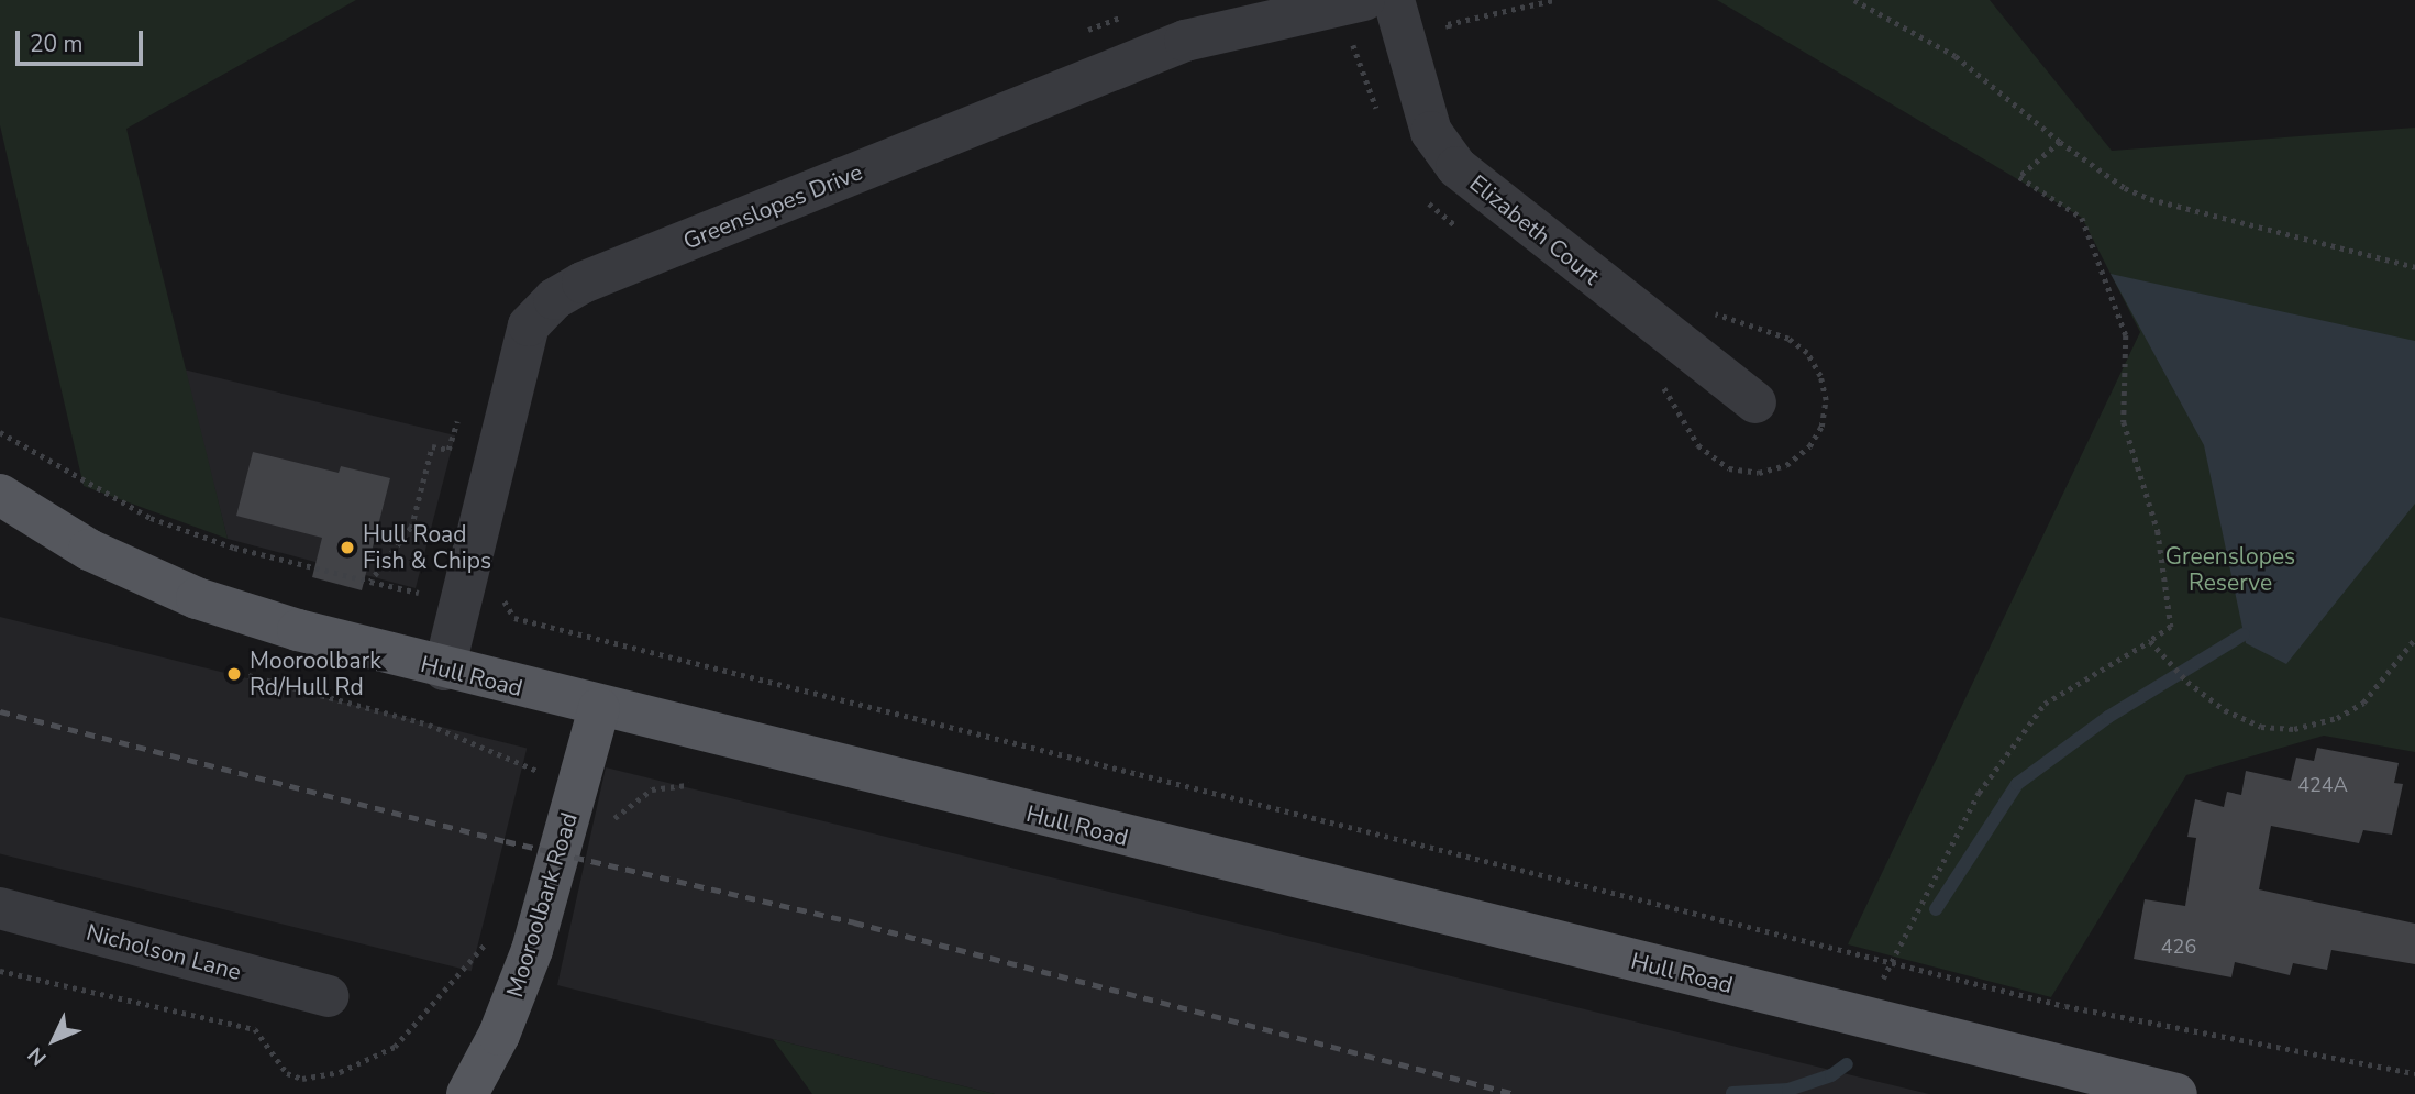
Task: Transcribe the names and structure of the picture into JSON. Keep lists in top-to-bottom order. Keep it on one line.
{"streets":{"main road":["Hull Road","Mooroolbark Road"],"street":["Greenslopes Drive","Elizabeth Court","Nicholson Lane"]},"crossings":[["Greenslopes Drive","Hull Road"],["Hull Road","Mooroolbark Road"]],"parks":["Greenslopes Reserve"],"places":["Hull Road Fish & Chips","Mooroolbark Rd/Hull Rd"],"house_numbers":["424A","426"],"scale_bar":"20 m","north":"bottom left"}
